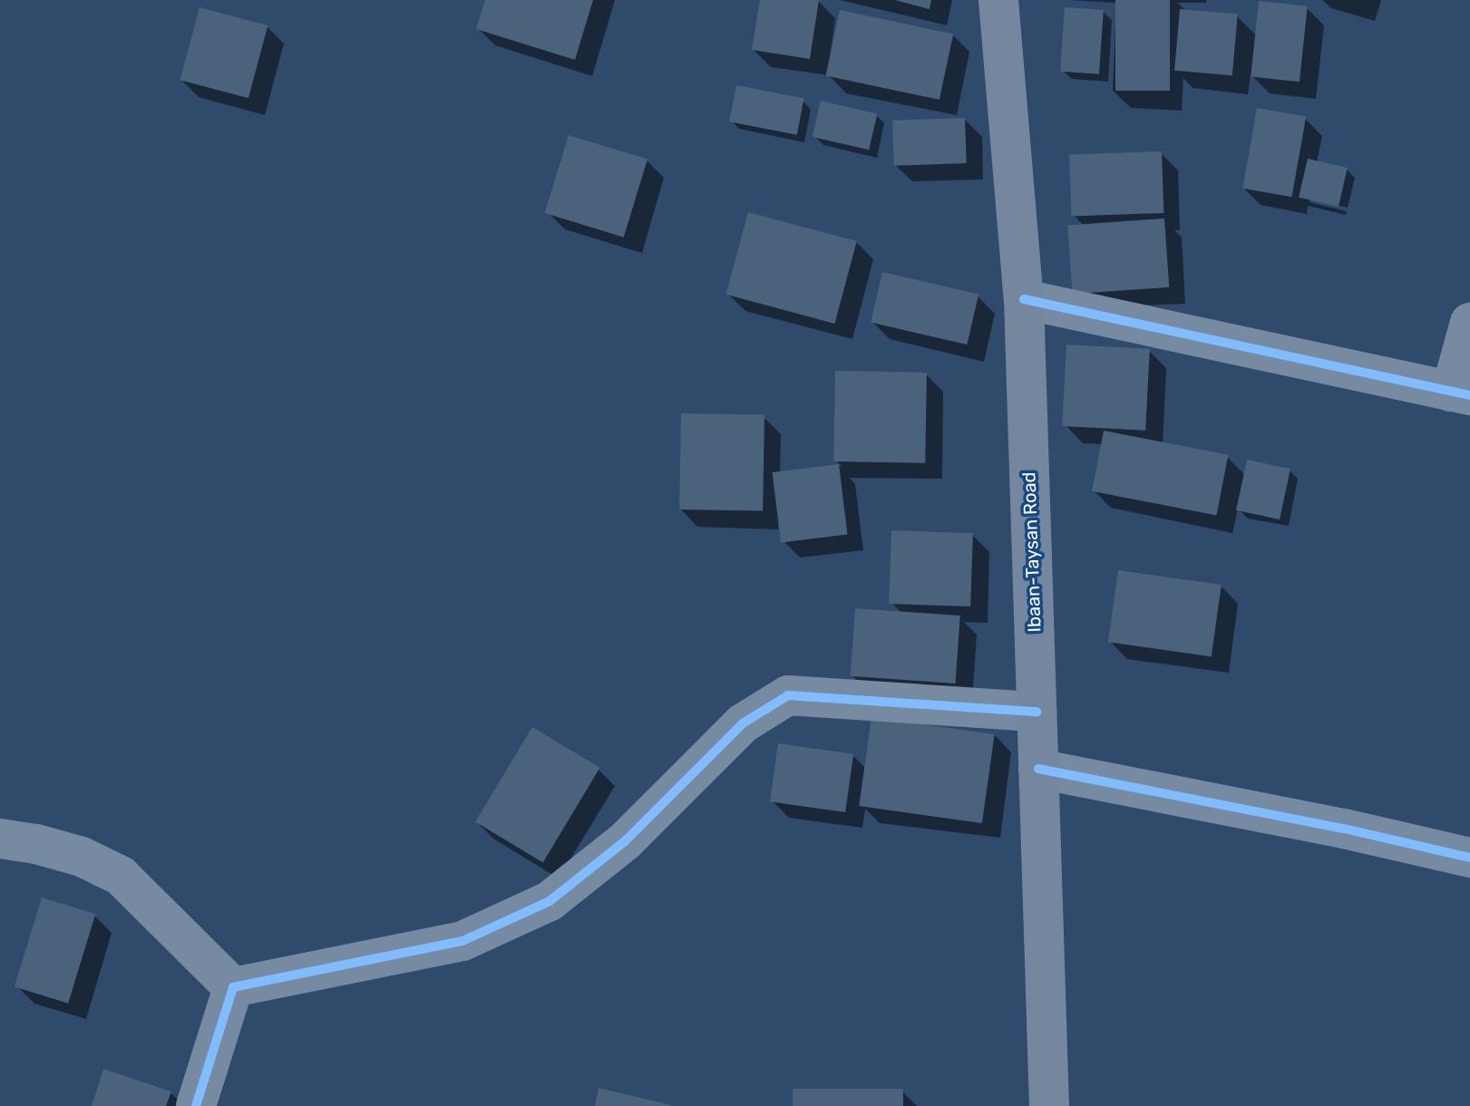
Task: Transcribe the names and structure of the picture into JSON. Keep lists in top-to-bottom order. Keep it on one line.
{"streets":{"main road":["Ibaan-Taysan Road"]}}
